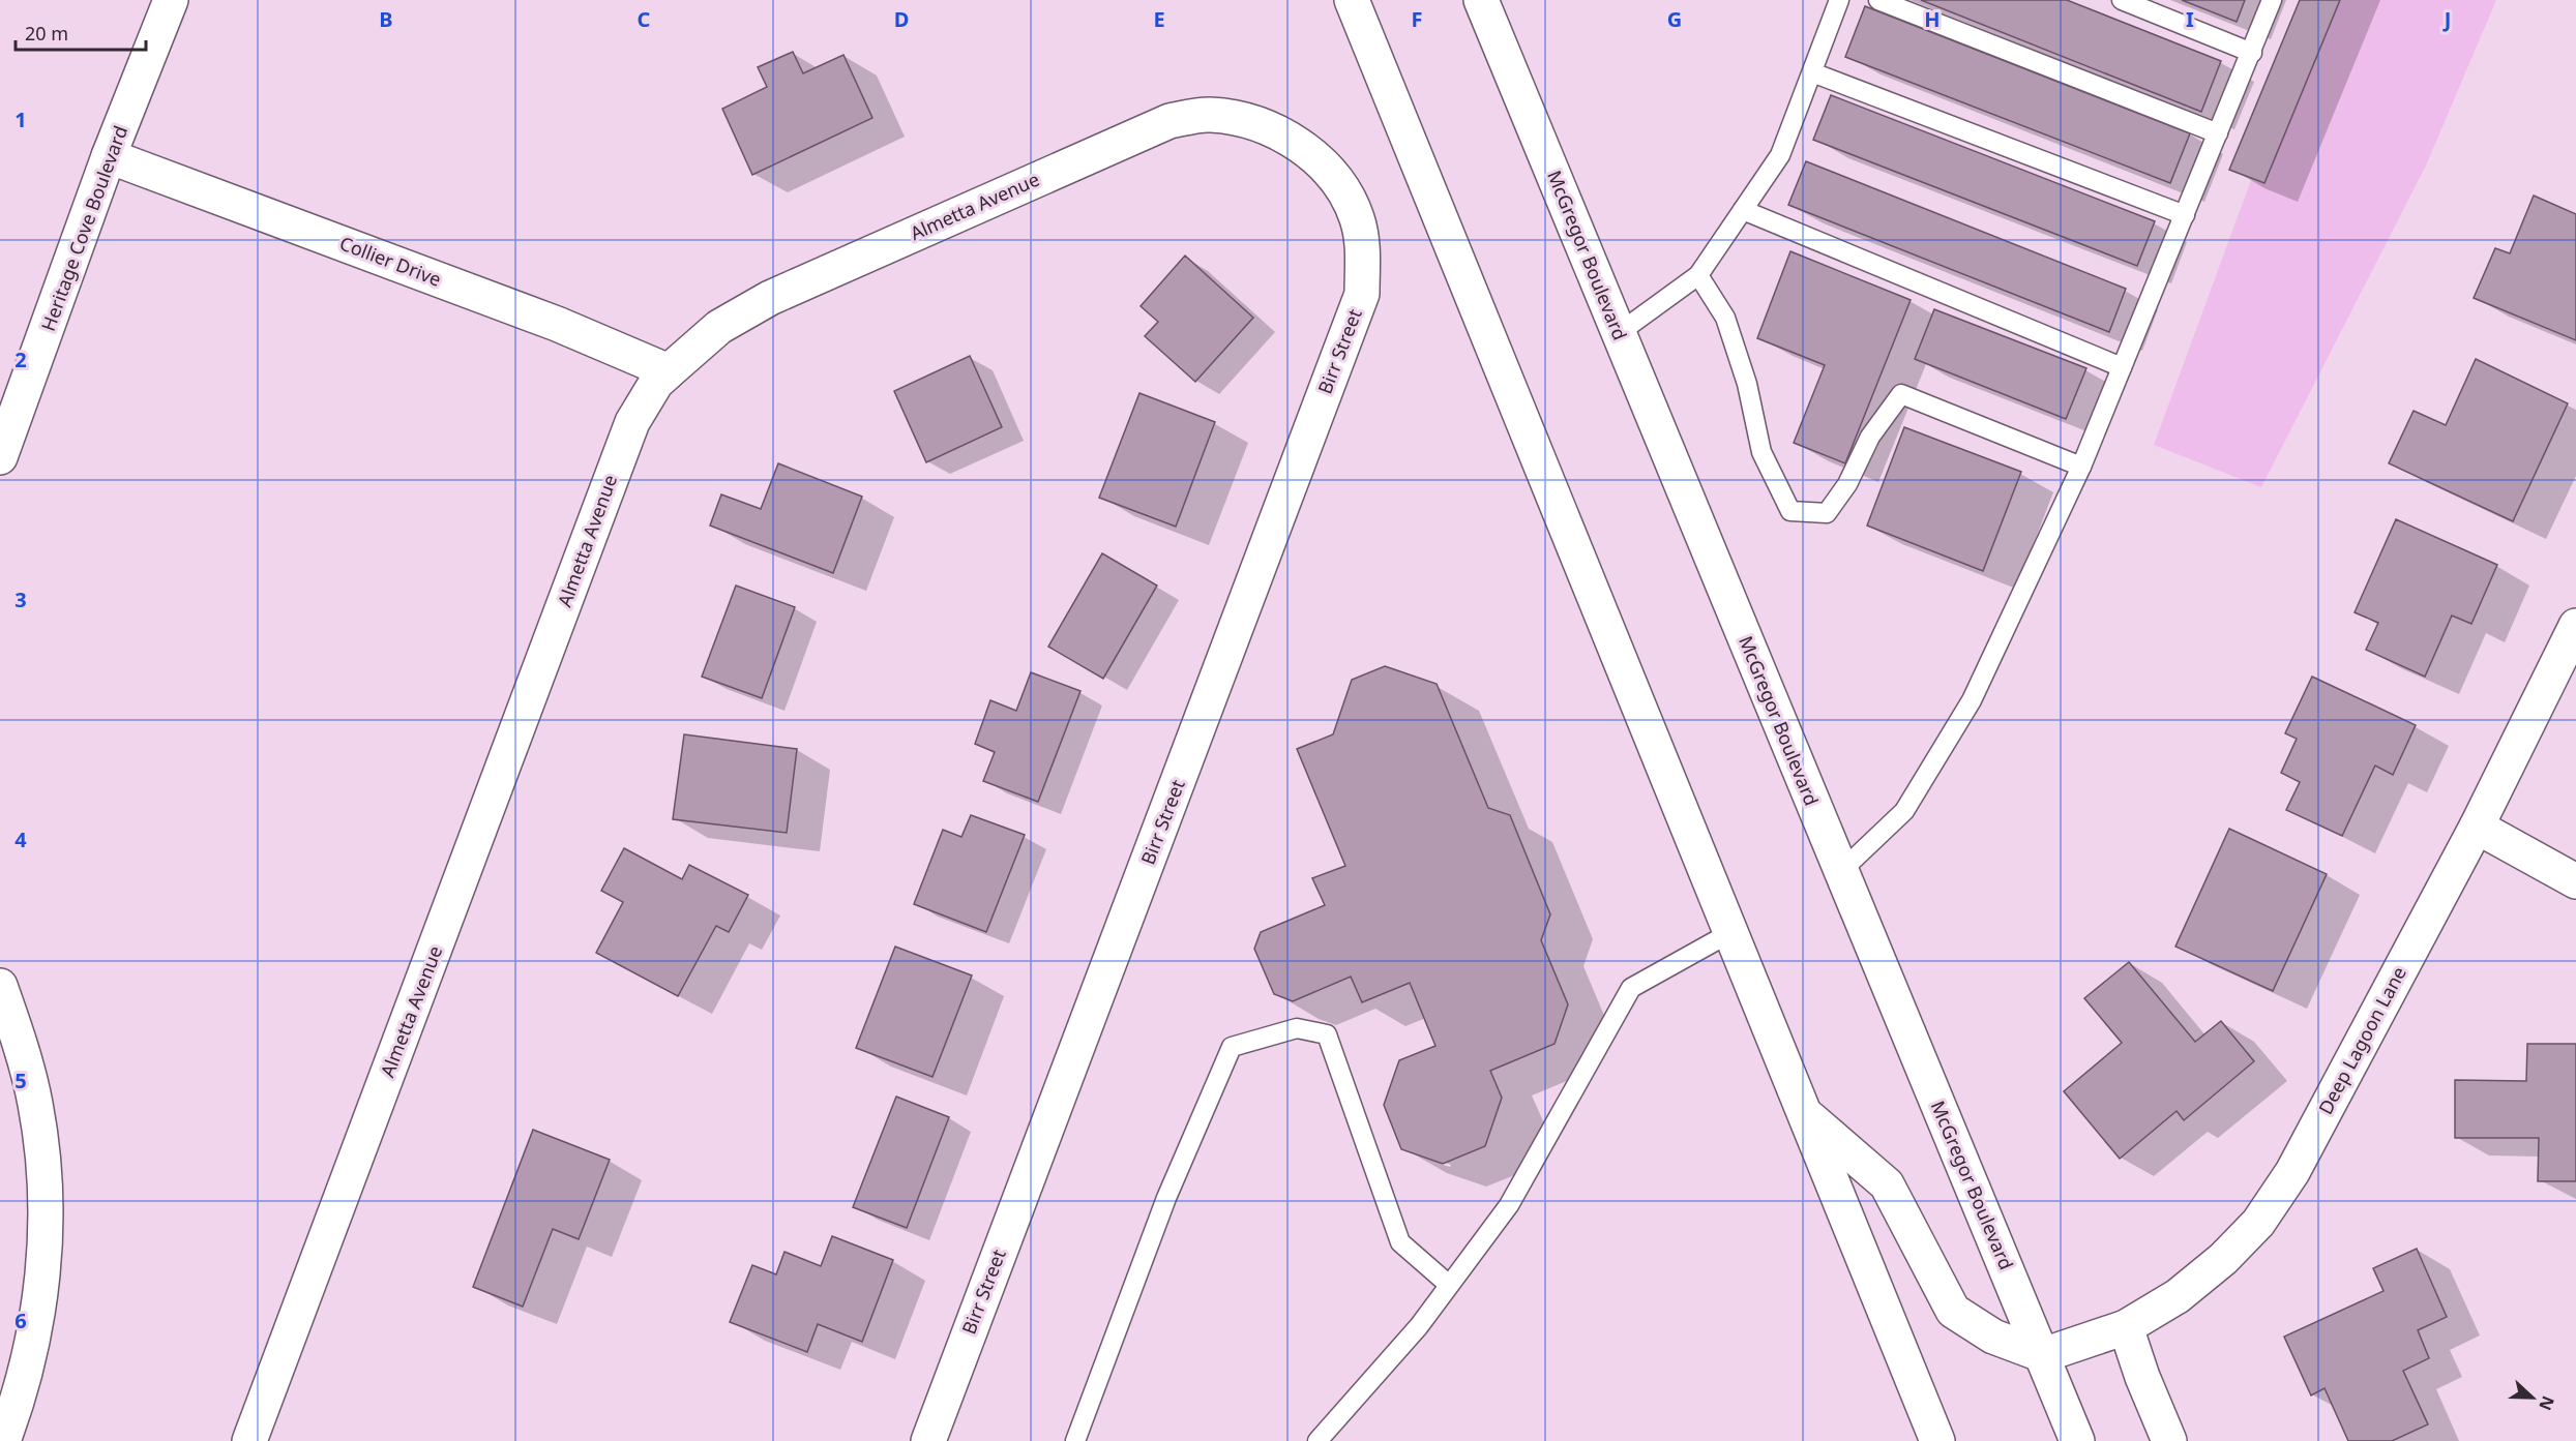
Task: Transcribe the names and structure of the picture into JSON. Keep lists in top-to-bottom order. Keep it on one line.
{"streets":{"street":["Almetta Avenue","Heritage Cove Boulevard","McGregor Boulevard","Collier Drive","Birr Street","Deep Lagoon Lane"]},"crossings":[["Almetta Avenue","Collier Drive"],["Almetta Avenue","Birr Street"],["Heritage Cove Boulevard","Collier Drive"],["McGregor Boulevard","Deep Lagoon Lane"]],"scale_bar":"20 m","north":"right","grid":{"columns":["B","C","D","E","F","G","H","I","J"],"rows":["1","2","3","4","5","6"]}}
